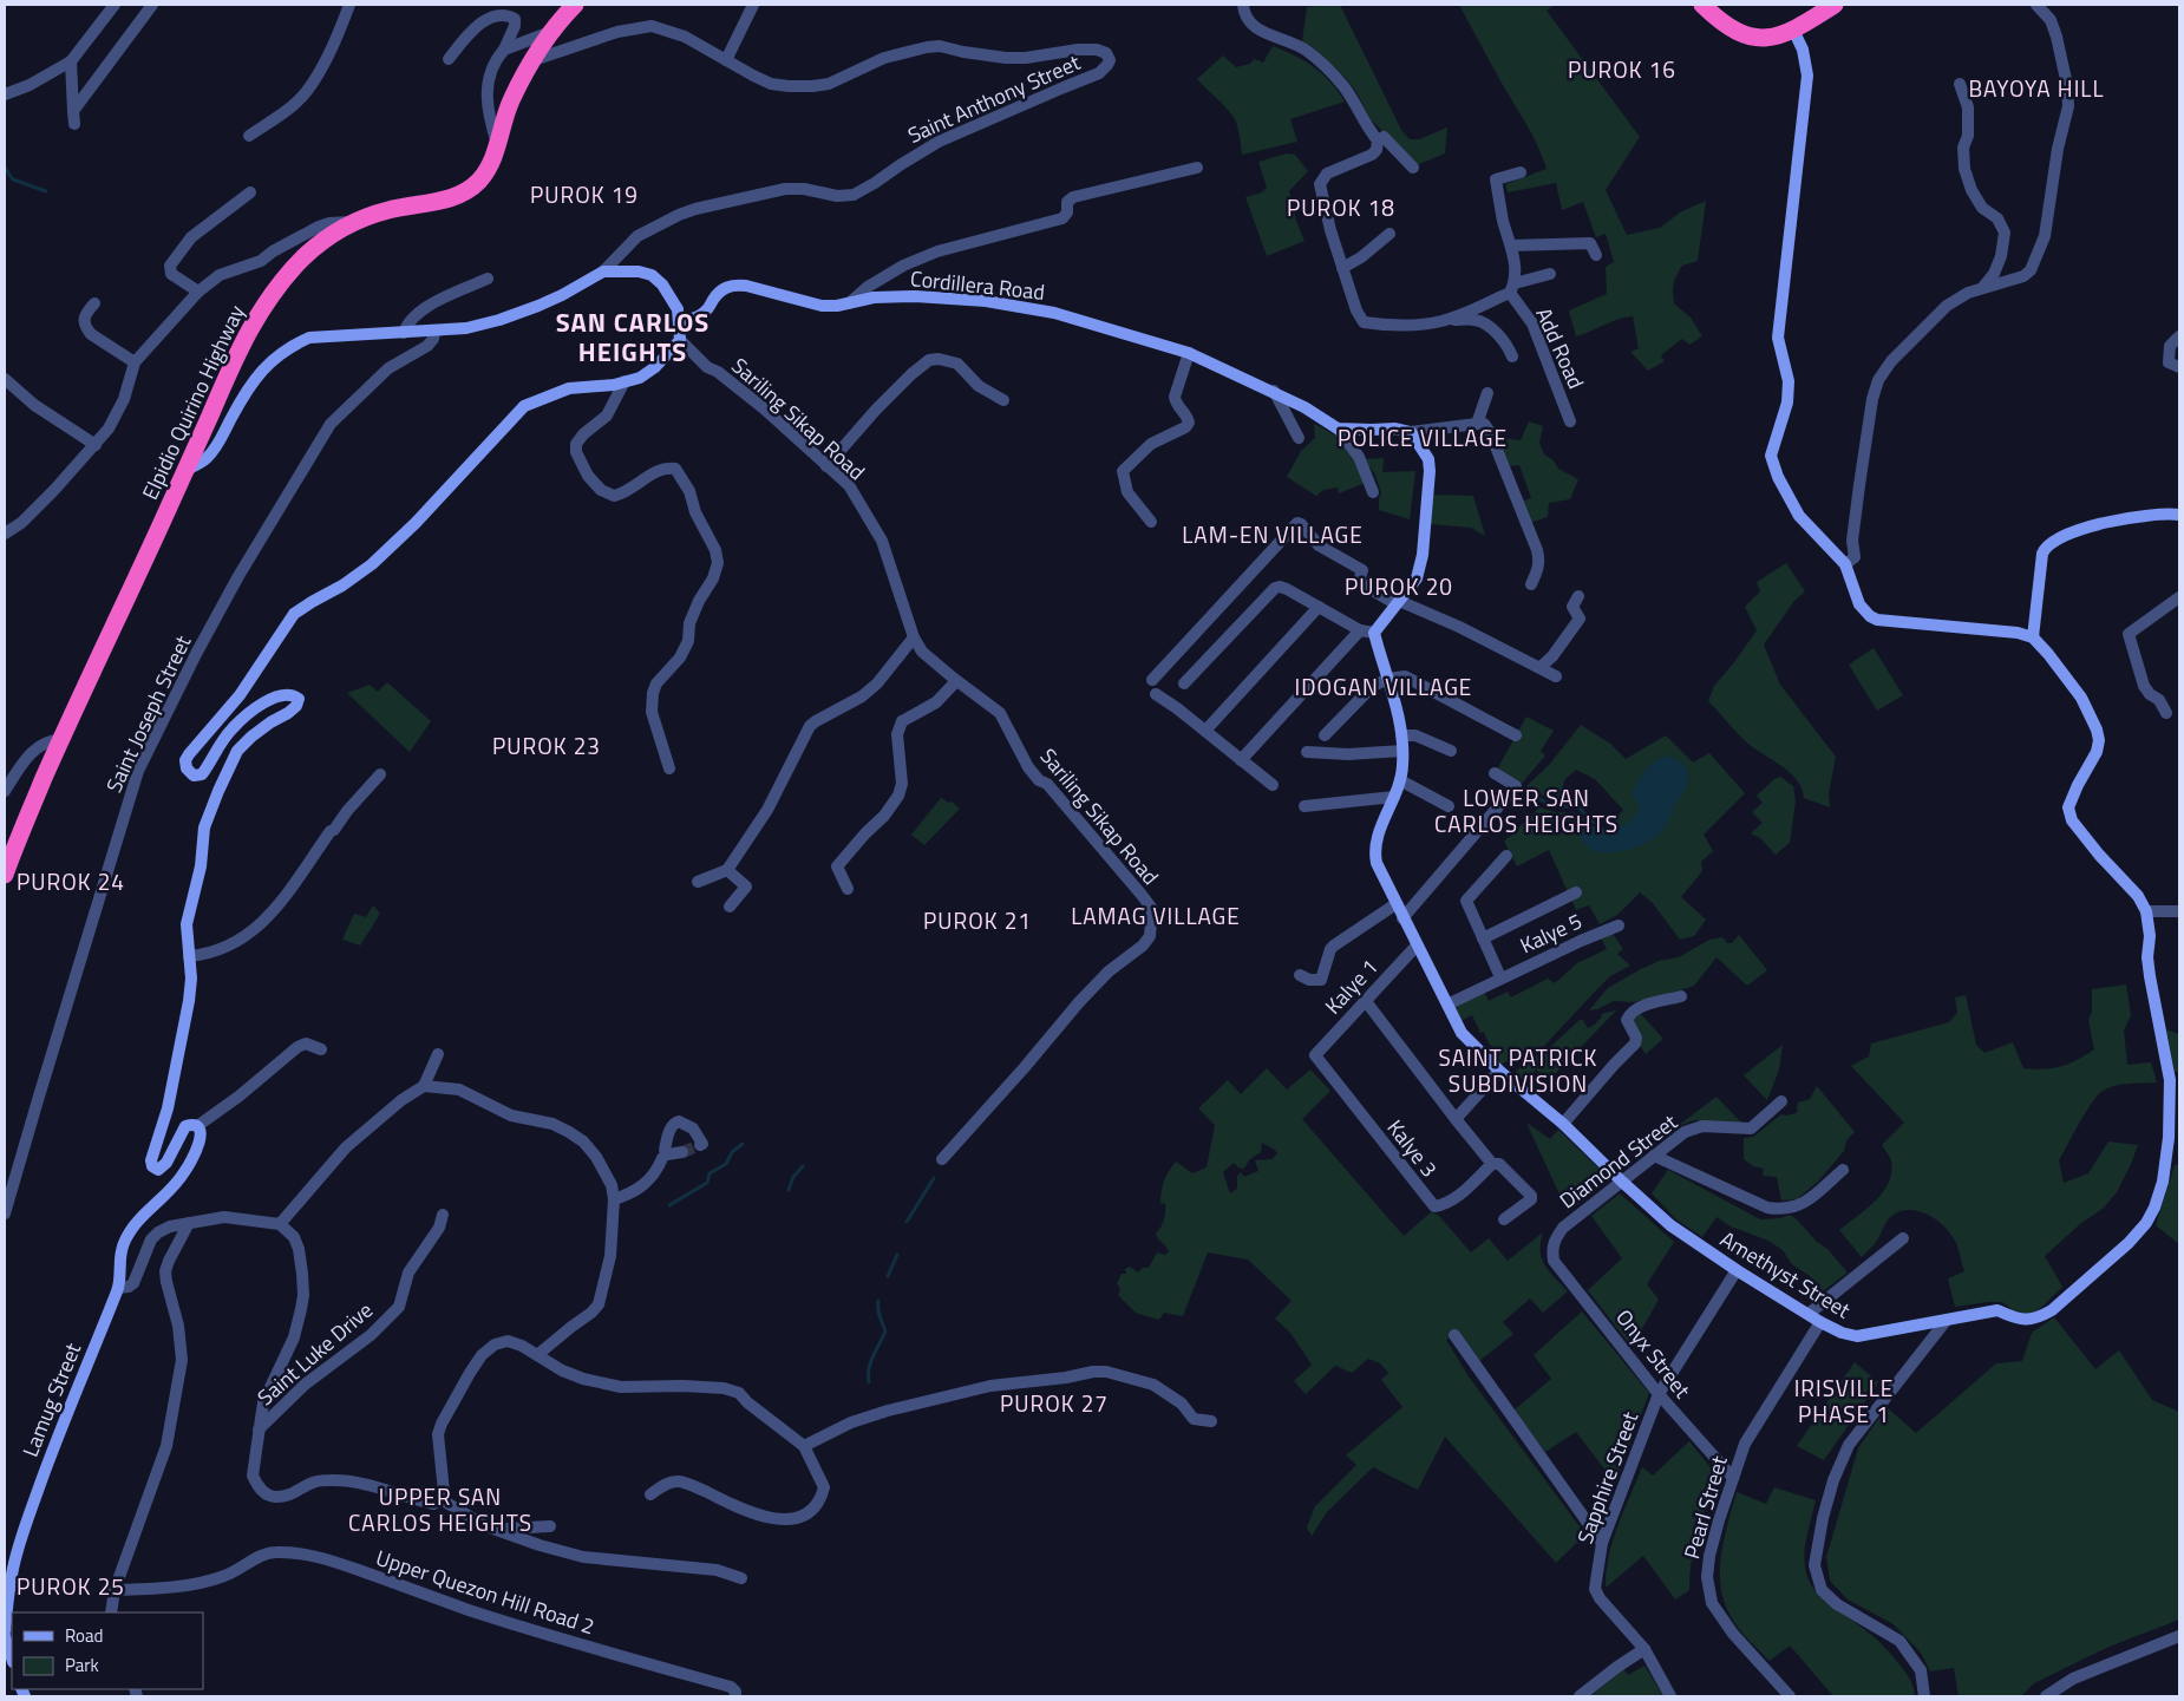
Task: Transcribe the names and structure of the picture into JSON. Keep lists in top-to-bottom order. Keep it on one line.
{"streets":{"highway":["Elpidio Quirino Highway"],"street":["Saint Anthony Street","Cordillera Road","Add Road","Sariling Sikap Road","Saint Joseph Street","Kalye 5","Kalye 1","Kalye 3","Diamond Street","Amethyst Street","Saint Luke Drive","Onyx Street","Lamug Street","Sapphire Street","Pearl Street","Upper Quezon Hill Road 2"]},"crossings":[["Kalye 5","Amethyst Street"],["Kalye 1","Kalye 3"],["Kalye 1","Amethyst Street"],["Diamond Street","Amethyst Street"],["Diamond Street","Onyx Street"],["Amethyst Street","Sapphire Street"],["Amethyst Street","Pearl Street"],["Onyx Street","Sapphire Street"],["Onyx Street","Pearl Street"]],"districts":["PUROK 16","BAYOYA HILL","PUROK 19","PUROK 18","SAN CARLOS HEIGHTS","POLICE VILLAGE","LAM-EN VILLAGE","PUROK 20","IDOGAN VILLAGE","PUROK 23","LOWER SAN CARLOS HEIGHTS","PUROK 24","LAMAG VILLAGE","PUROK 21","SAINT PATRICK SUBDIVISION","IRISVILLE PHASE 1","PUROK 27","UPPER SAN CARLOS HEIGHTS","PUROK 25"],"legend":["Road","Park"]}
